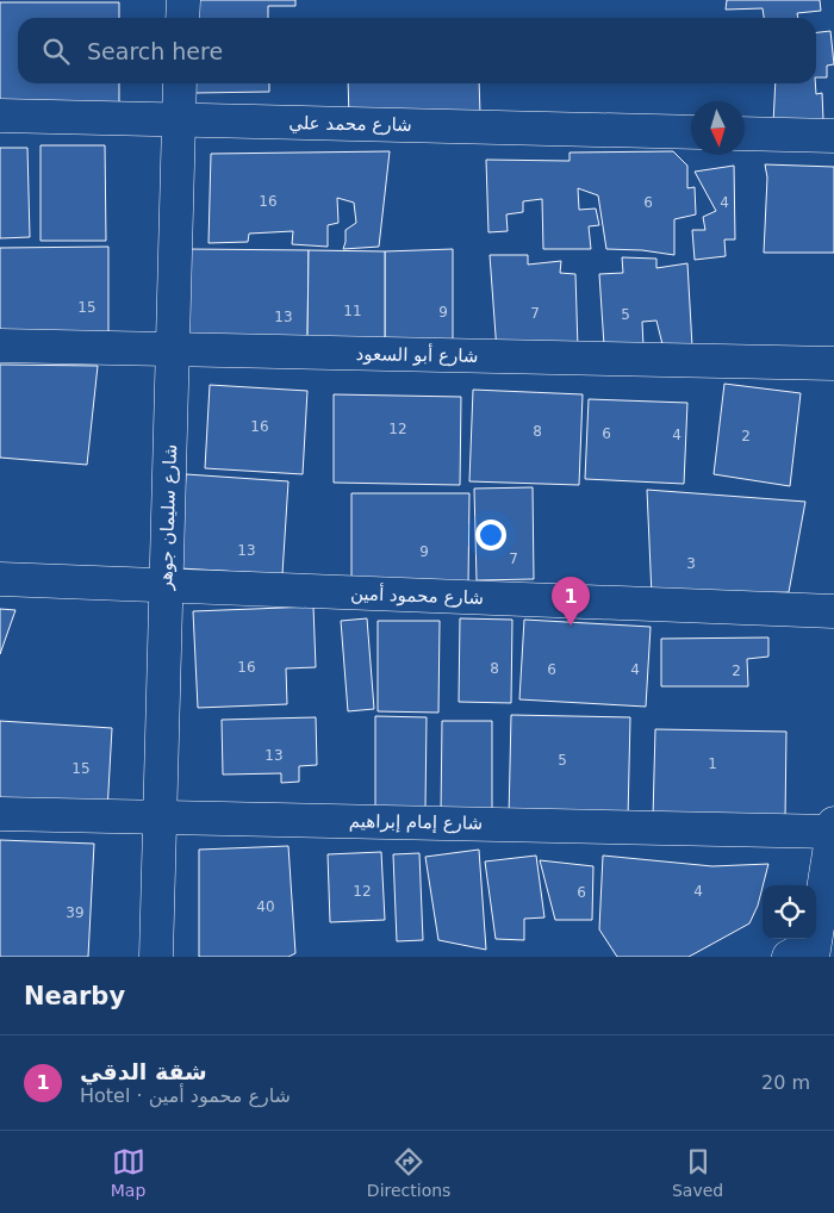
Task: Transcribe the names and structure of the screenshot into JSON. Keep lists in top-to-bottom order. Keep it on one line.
{"streets":{"street":["شارع محمد علي","شارع أبو السعود","شارع سليمان جوهر","شارع محمود أمين","شارع إمام إبراهيم"]},"crossings":[["شارع محمد علي","شارع سليمان جوهر"],["شارع أبو السعود","شارع سليمان جوهر"],["شارع سليمان جوهر","شارع محمود أمين"],["شارع سليمان جوهر","شارع إمام إبراهيم"]],"house_numbers":["16","6","4","15","11","9","7","5","13","16","12","8","6","4","2","13","9","7","3","16","8","6","4","2","13","5","1","15","12","4","6","40","39"],"north":"bottom","page":{"search":"Search here","pins":"1","heading":"Nearby","list":[{"mark":"1","name":"شقة الدقي","note":"Hotel · شارع محمود أمين","value":"20 m"}],"nav":["Map","Directions","Saved"]}}
